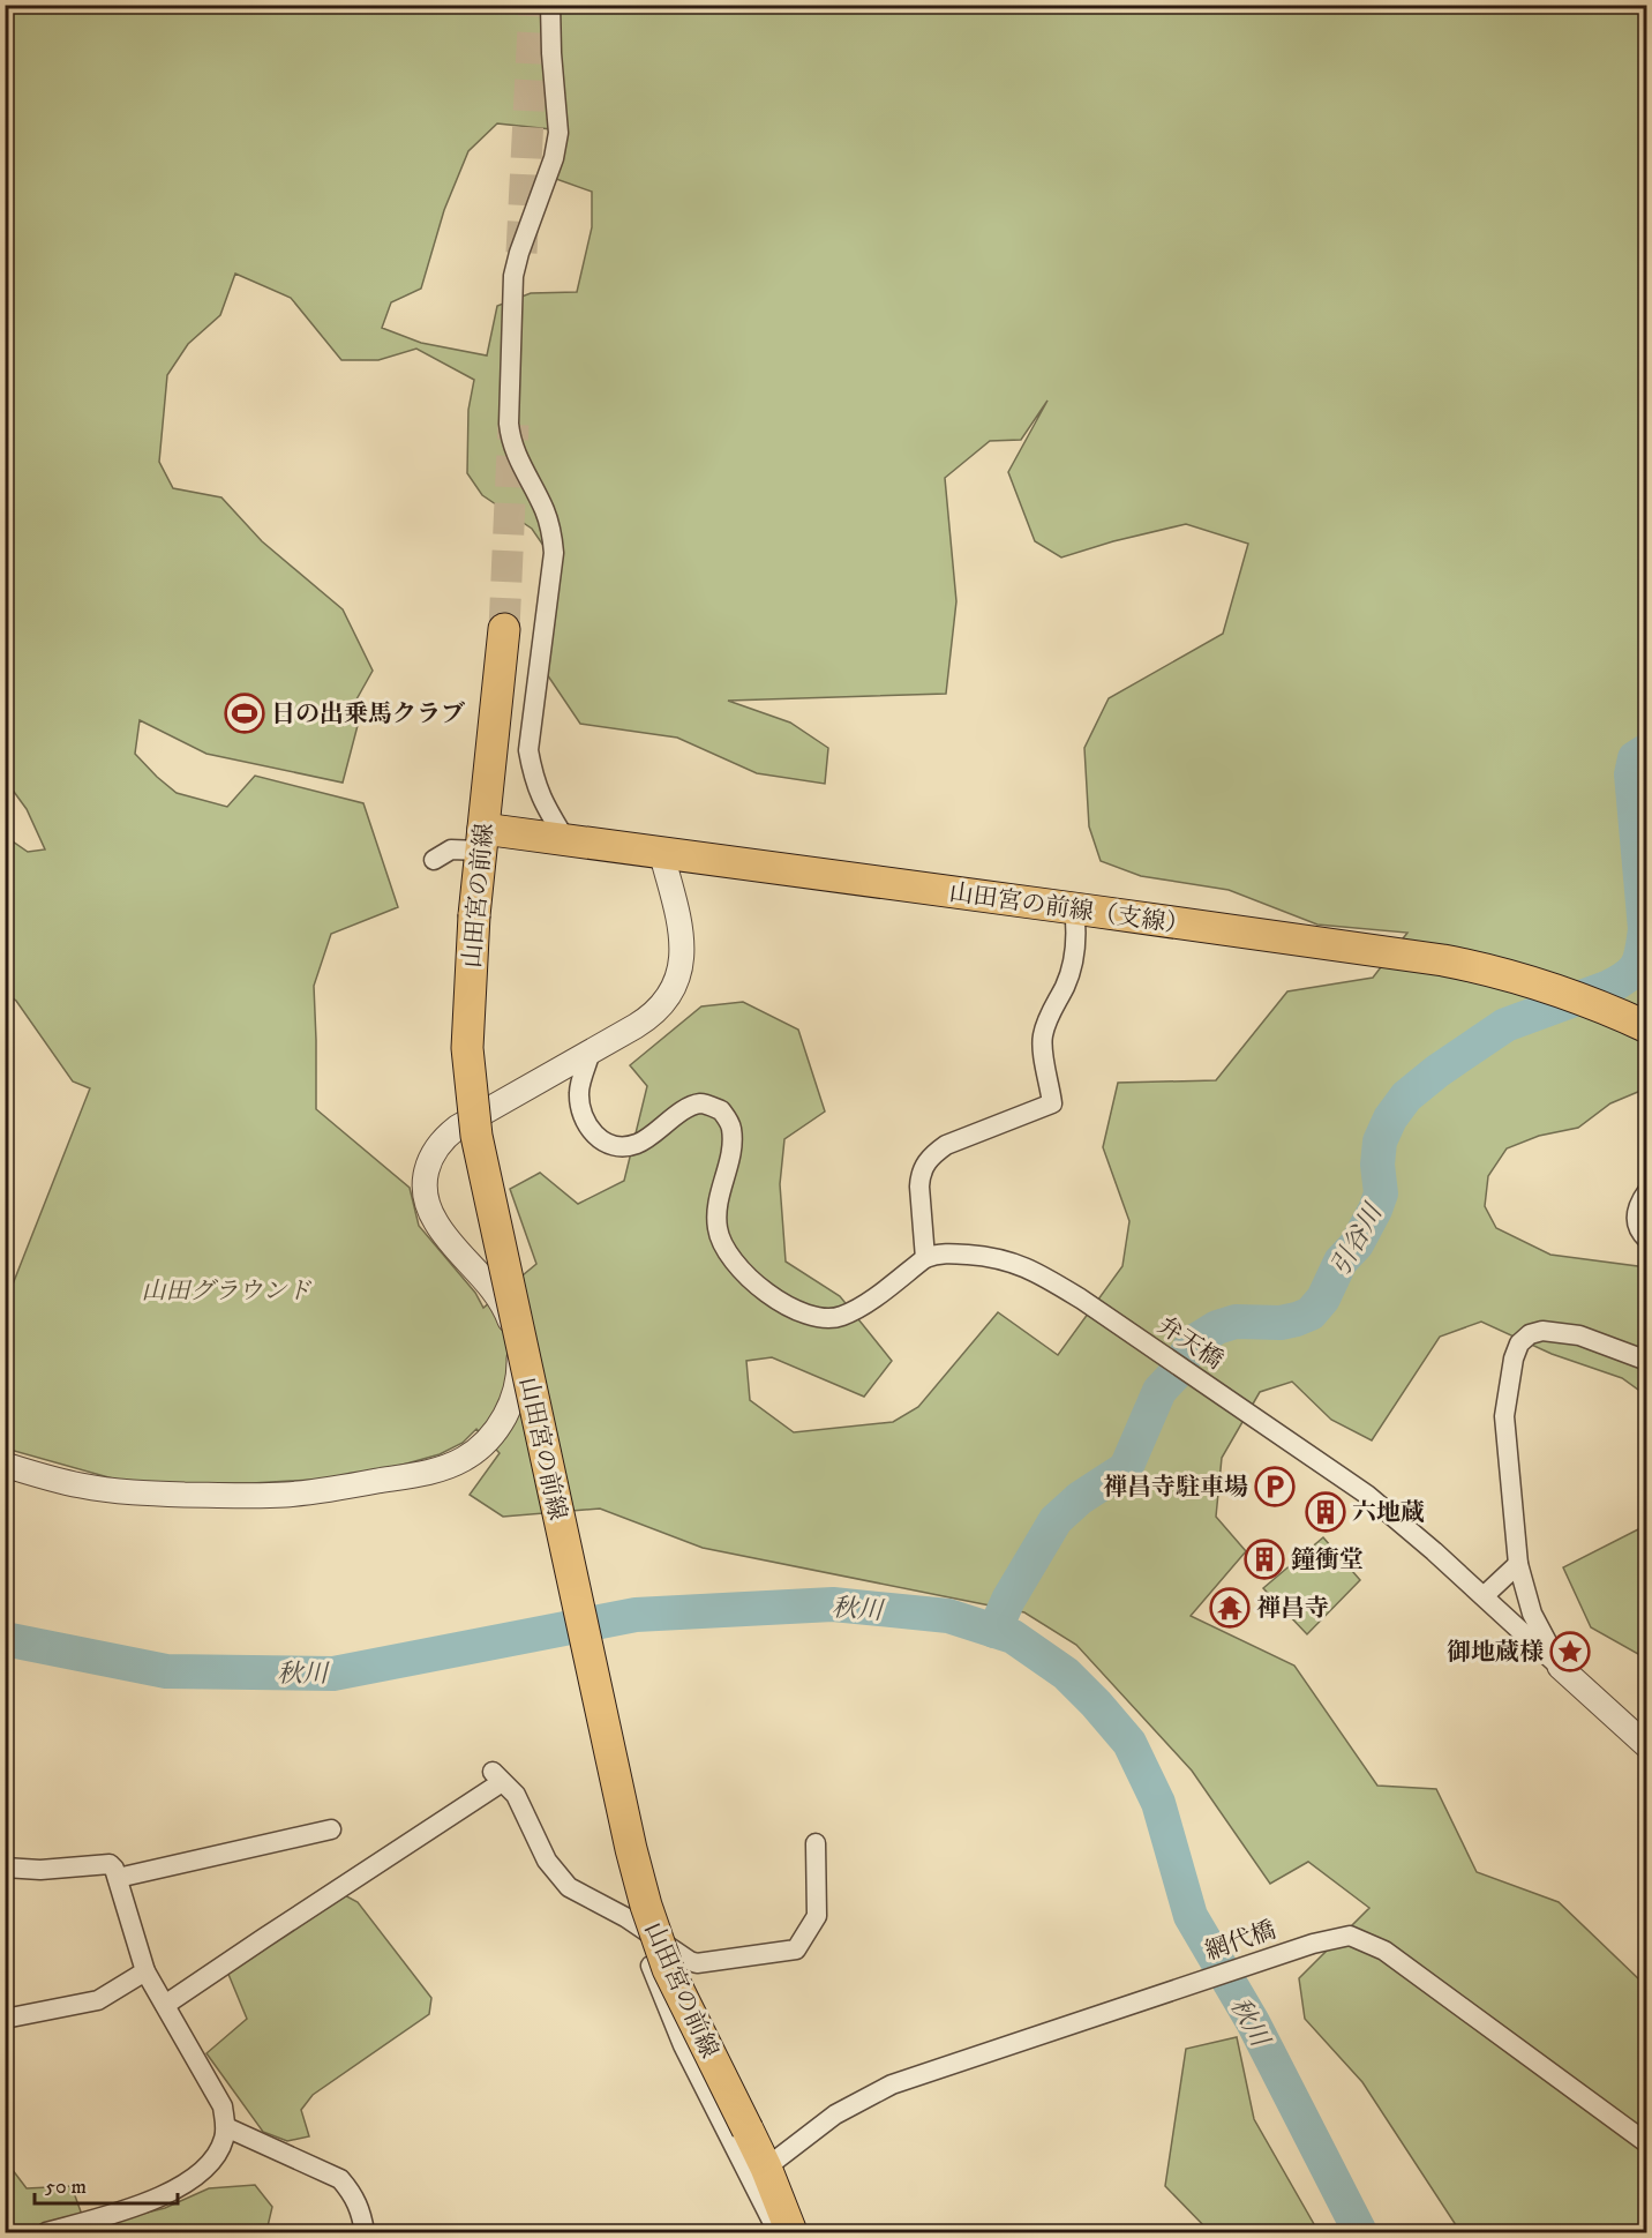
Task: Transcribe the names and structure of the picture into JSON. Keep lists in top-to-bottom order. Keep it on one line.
{"streets":{"main road":["山田宮の前線","山田宮の前線（支線）"],"street":["弁天橋","網代橋"]},"crossings":[["山田宮の前線","山田宮の前線（支線）"],["山田宮の前線","網代橋"]],"water":["引谷川","秋川"],"parks":["山田グラウンド"],"places":{"sports":["日の出乗馬クラブ"],"parking":["禅昌寺駐車場"],"building":["六地蔵","鐘衝堂"],"temple":["禅昌寺"],"place":["御地蔵様"]},"scale_bar":"50 m"}
